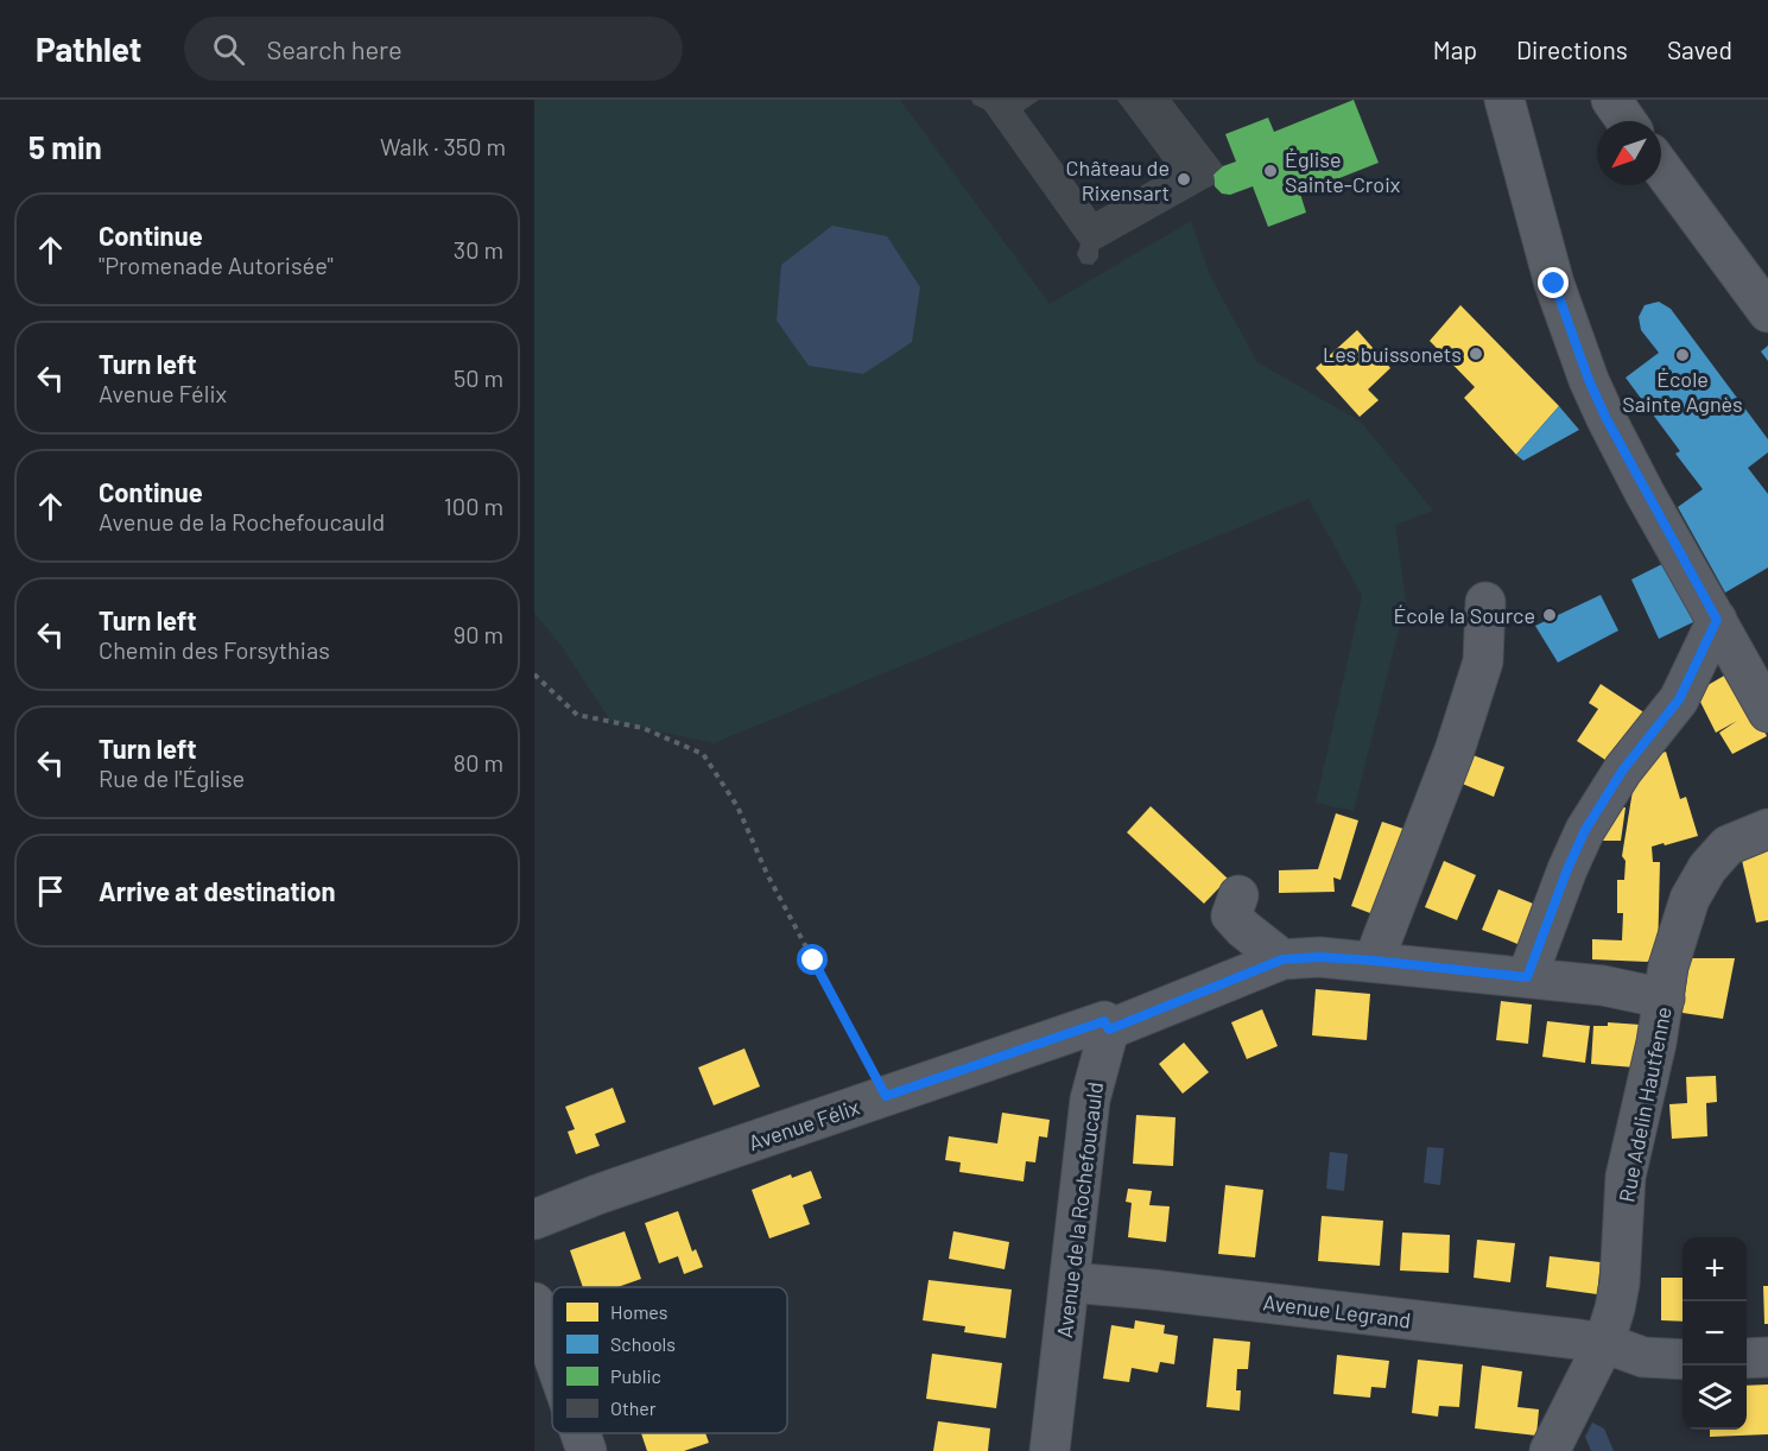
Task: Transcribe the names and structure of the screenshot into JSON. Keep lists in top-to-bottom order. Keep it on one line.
{"streets":{"street":["Rue Adelin Hautfenne","Avenue Félix","Avenue de la Rochefoucauld","Avenue Legrand"]},"crossings":[["Rue Adelin Hautfenne","Avenue Legrand"],["Avenue Félix","Avenue de la Rochefoucauld"],["Avenue de la Rochefoucauld","Avenue Legrand"]],"places":["Église Sainte-Croix","Château de Rixensart","Les buissonets","École Sainte Agnès","École la Source"],"legend":["Homes","Schools","Public","Other"],"north":"bottom left","page":{"header":"Pathlet","search":"Search here","nav":["Map","Directions","Saved"],"heading":["5 min","Walk · 350 m"],"list":[["Continue","\"Promenade Autorisée\"","30 m"],["Turn left","Avenue Félix","50 m"],["Continue","Avenue de la Rochefoucauld","100 m"],["Turn left","Chemin des Forsythias","90 m"],["Turn left","Rue de l'Église","80 m"],"Arrive at destination"],"map_buttons":["+","−"]}}
